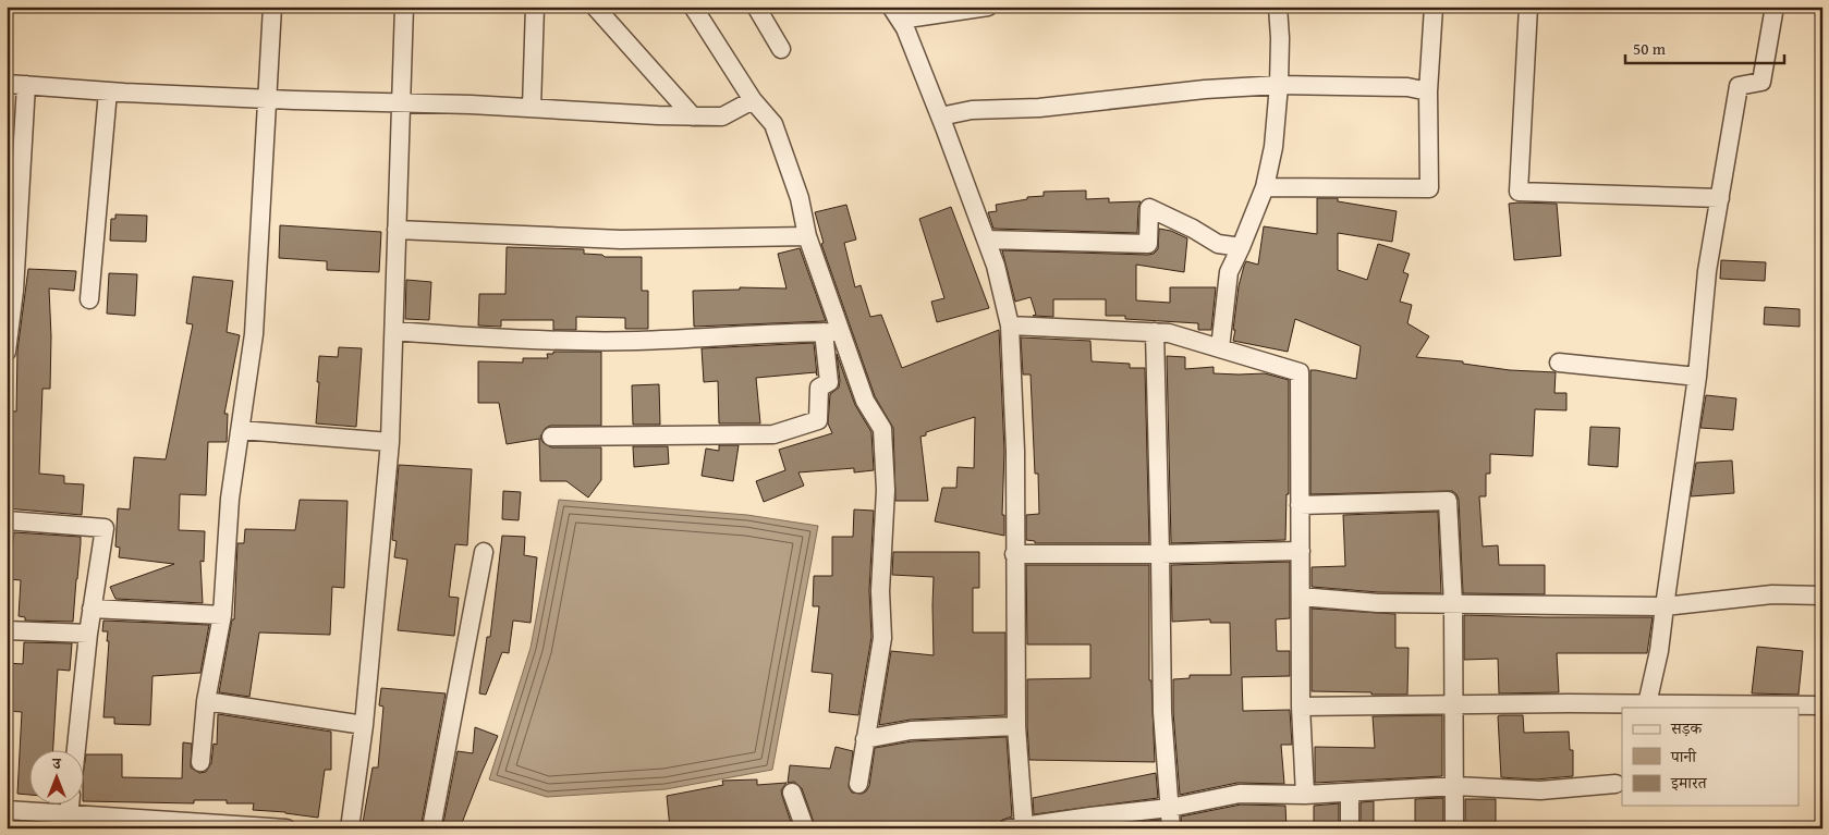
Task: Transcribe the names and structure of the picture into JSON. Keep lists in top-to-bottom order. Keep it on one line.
{"legend":["सड़क","पानी","इमारत"],"scale_bar":"50 m","north":"top"}
